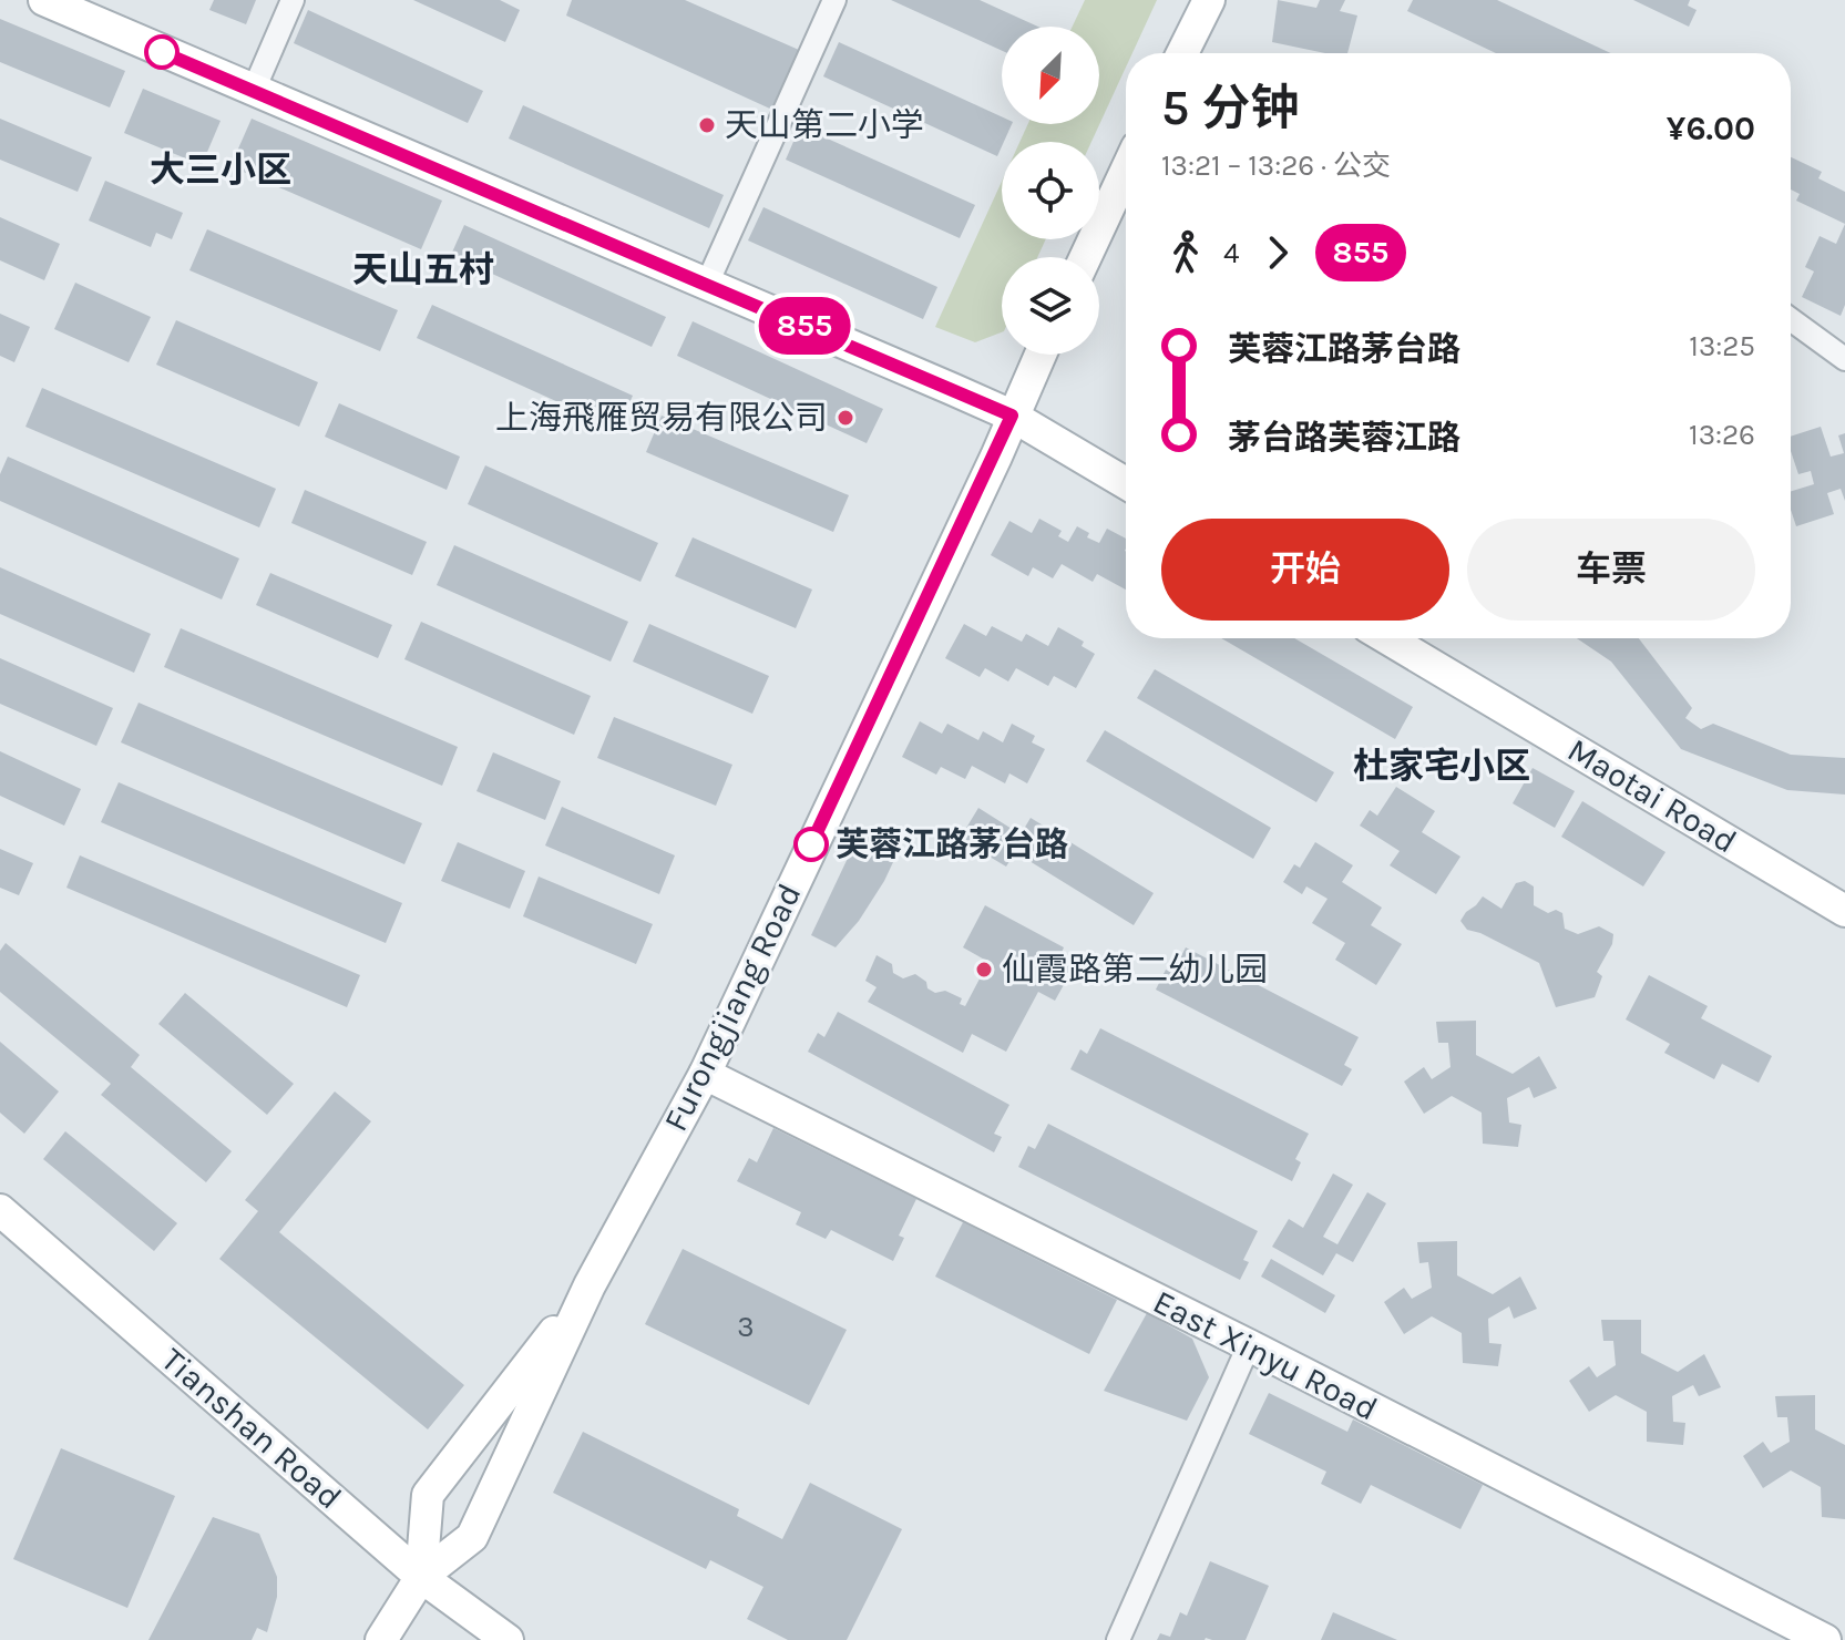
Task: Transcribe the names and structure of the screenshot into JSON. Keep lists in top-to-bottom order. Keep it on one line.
{"streets":{"street":["Maotai Road","Furongjiang Road","East Xinyu Road","Tianshan Road"]},"crossings":[["Furongjiang Road","East Xinyu Road"],["Furongjiang Road","Tianshan Road"]],"districts":["大三小区","天山五村","杜家宅小区"],"places":["天山第二小学","上海飛雁贸易有限公司","芙蓉江路茅台路","仙霞路第二幼儿园"],"lines":["bus line 855"],"house_numbers":["3"],"north":"bottom left","page":{"on_map":"855","heading":["5 分钟","13:21 – 13:26 · 公交","¥6.00"],"legs":["4","855"],"list":[{"name":"芙蓉江路茅台路","value":"13:25"},{"name":"茅台路芙蓉江路","value":"13:26"}],"buttons":["开始","车票"]}}
